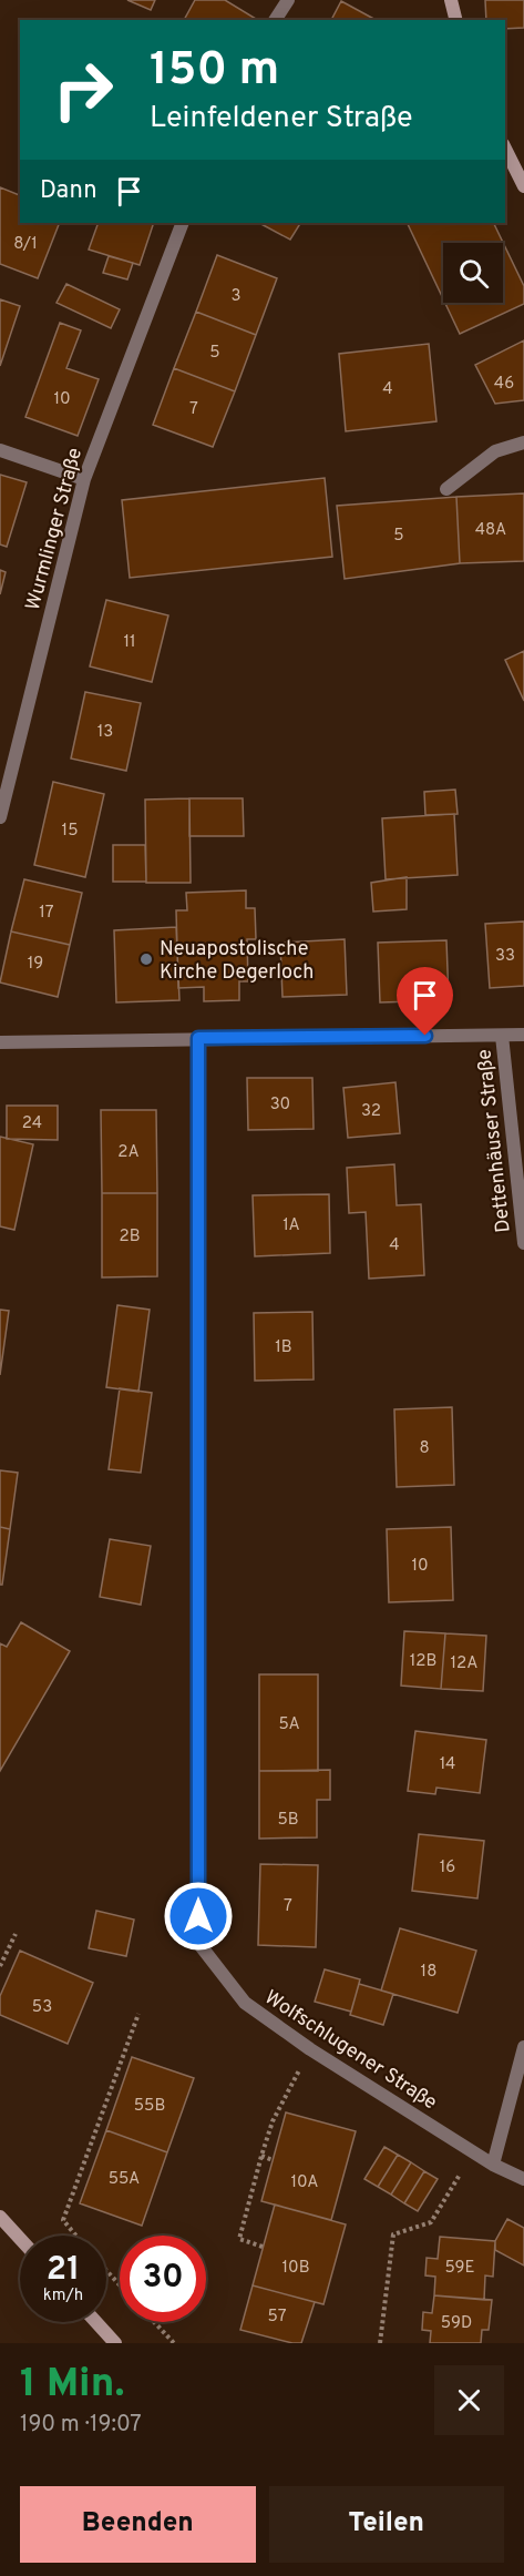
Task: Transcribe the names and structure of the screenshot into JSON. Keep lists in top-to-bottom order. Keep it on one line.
{"streets":{"street":["Wurmlinger Straße","Dettenhäuser Straße","Wolfschlugener Straße"]},"places":["Neuapostolische Kirche Degerloch"],"house_numbers":["8/1","3","5","46","4","10","7","48A","5","11","13","15","17","33","19","30","32","24","2A","1A","2B","4","1B","8","10","12B","12A","5A","14","5B","16","7","18","53","55B","55A","10A","10B","59E","57","59D"],"page":{"turn":["150 m","Leinfeldener Straße"],"then":"Dann","speed":"21 km/h","limit":"30","heading":["1 Min.","190 m · 19:07"],"buttons":["Beenden","Teilen"]}}
